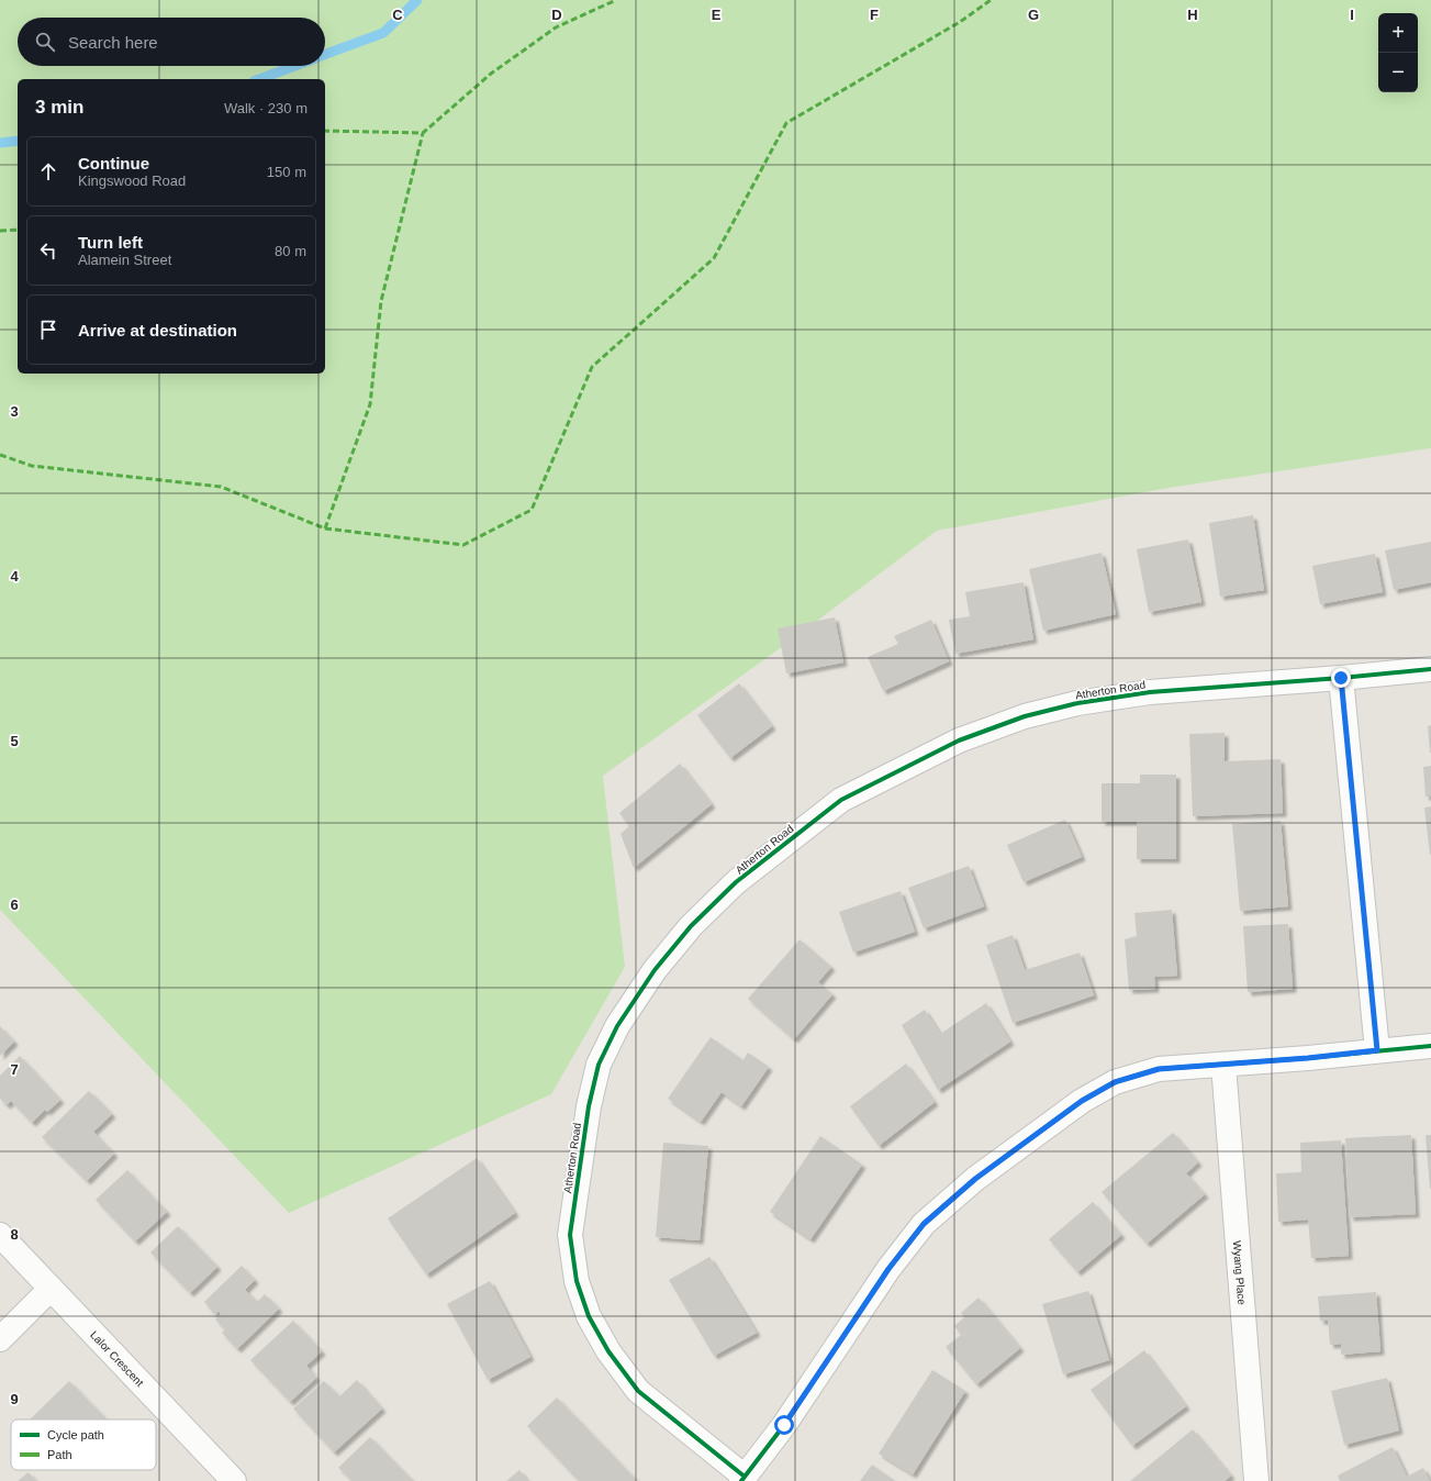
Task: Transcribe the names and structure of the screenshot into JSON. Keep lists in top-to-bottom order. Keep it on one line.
{"streets":{"street":["Atherton Road","Wyang Place","Lalor Crescent"]},"legend":["Cycle path","Path"],"page":{"map_buttons":["+","−"],"search":"Search here","heading":["3 min","Walk · 230 m"],"list":[["Continue","Kingswood Road","150 m"],["Turn left","Alamein Street","80 m"],"Arrive at destination"]},"grid":{"columns":["C","D","E","F","G","H","I"],"rows":["3","4","5","6","7","8","9"]}}
